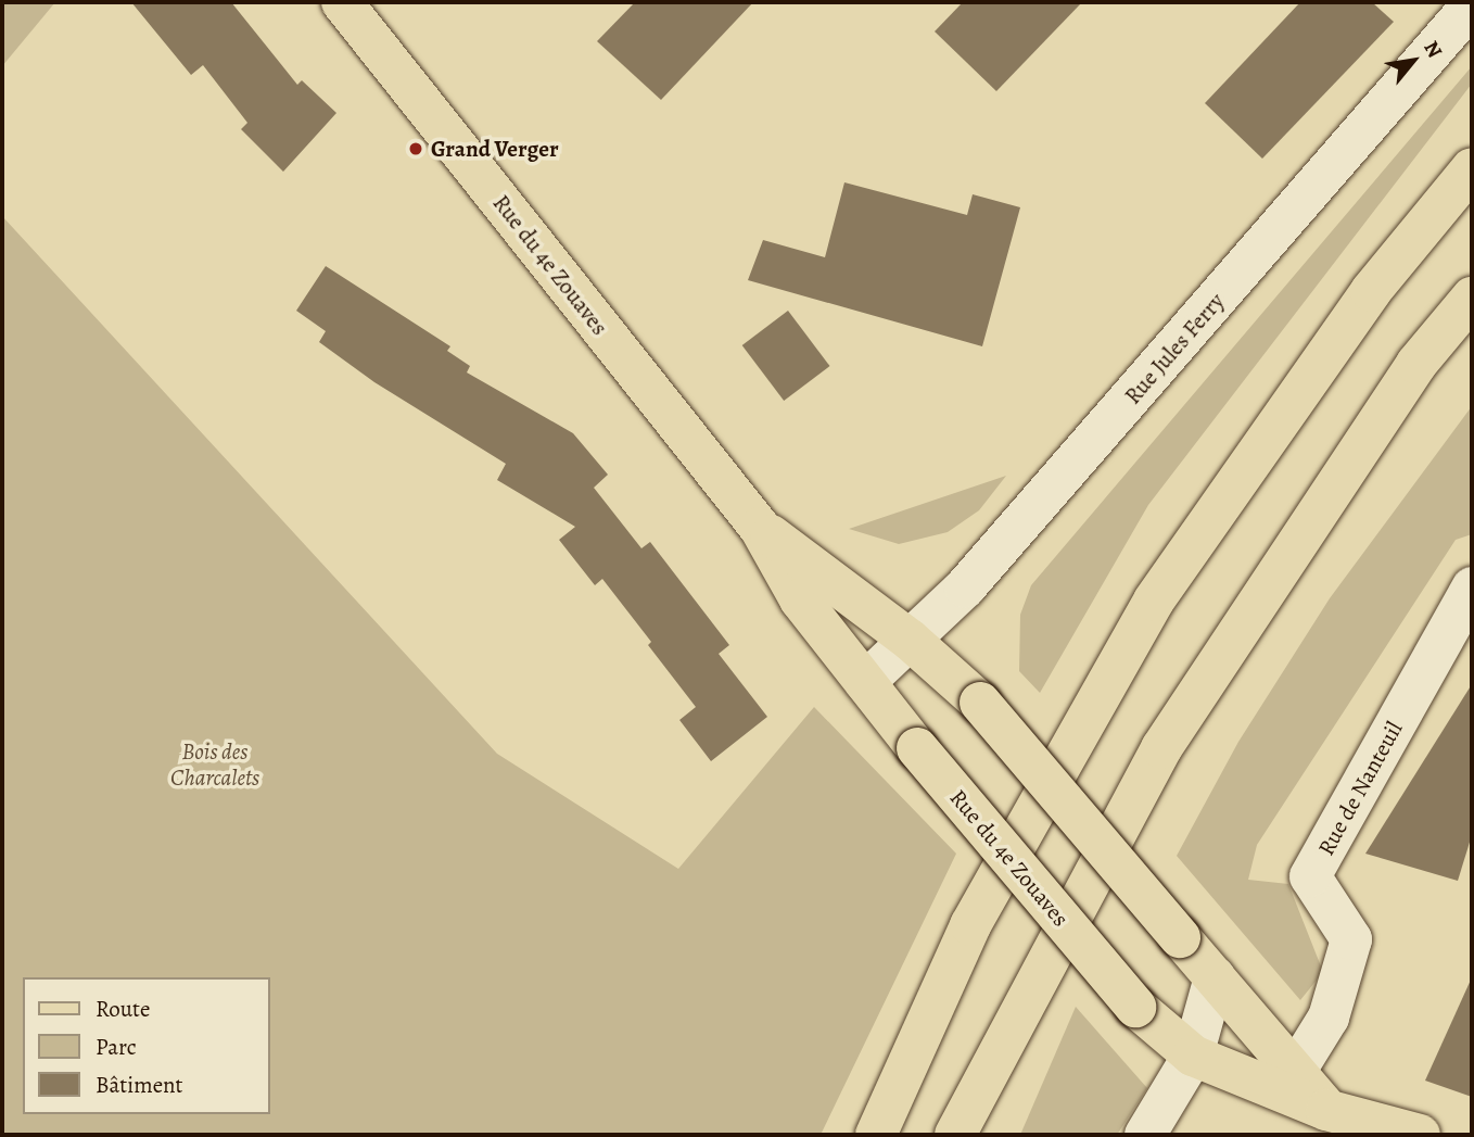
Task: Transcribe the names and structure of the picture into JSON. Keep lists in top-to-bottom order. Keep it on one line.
{"streets":{"main road":["Rue du 4e Zouaves"],"street":["Rue Jules Ferry","Rue de Nanteuil"]},"crossings":[["Rue du 4e Zouaves","Rue Jules Ferry"],["Rue du 4e Zouaves","Rue de Nanteuil"]],"parks":["Bois des Charcalets"],"places":["Grand Verger"],"legend":["Route","Parc","Bâtiment"],"north":"top right"}
